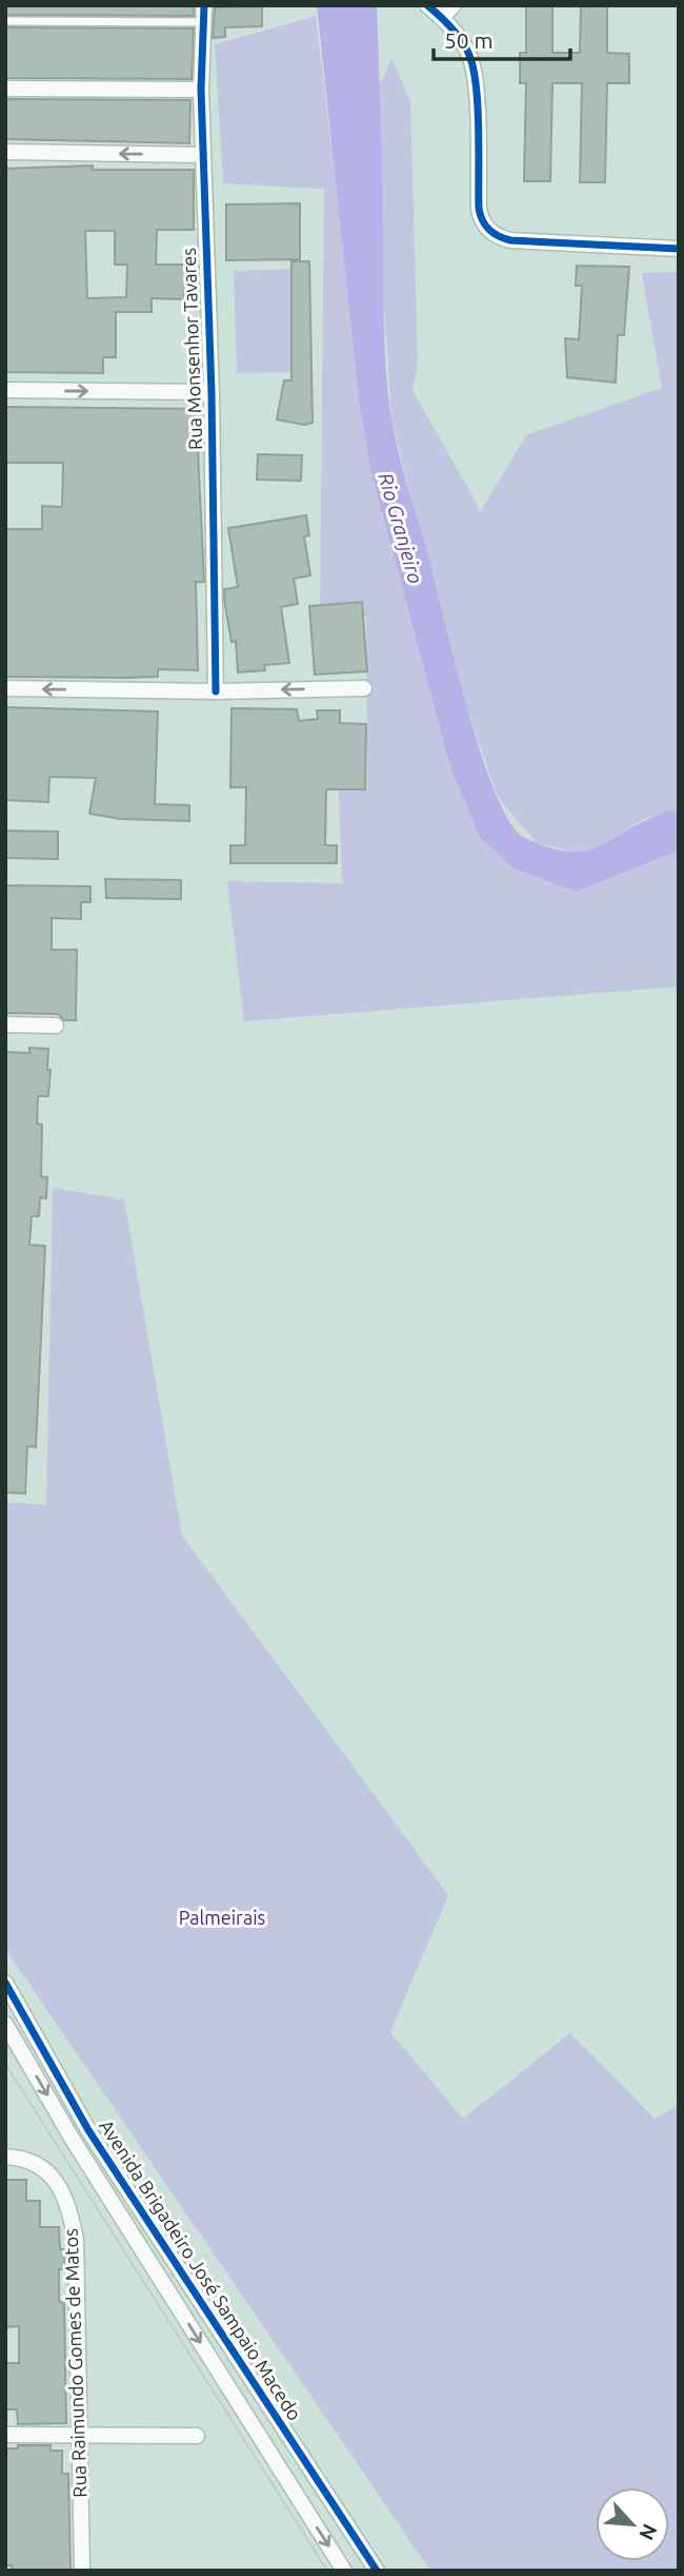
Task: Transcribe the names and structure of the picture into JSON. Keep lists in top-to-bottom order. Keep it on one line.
{"streets":{"street":["Rua Monsenhor Tavares","Avenida Brigadeiro José Sampaio Macedo","Rua Raimundo Gomes de Matos"]},"water":["Rio Granjeiro"],"parks":["Palmeirais"],"scale_bar":"50 m","north":"bottom right"}
